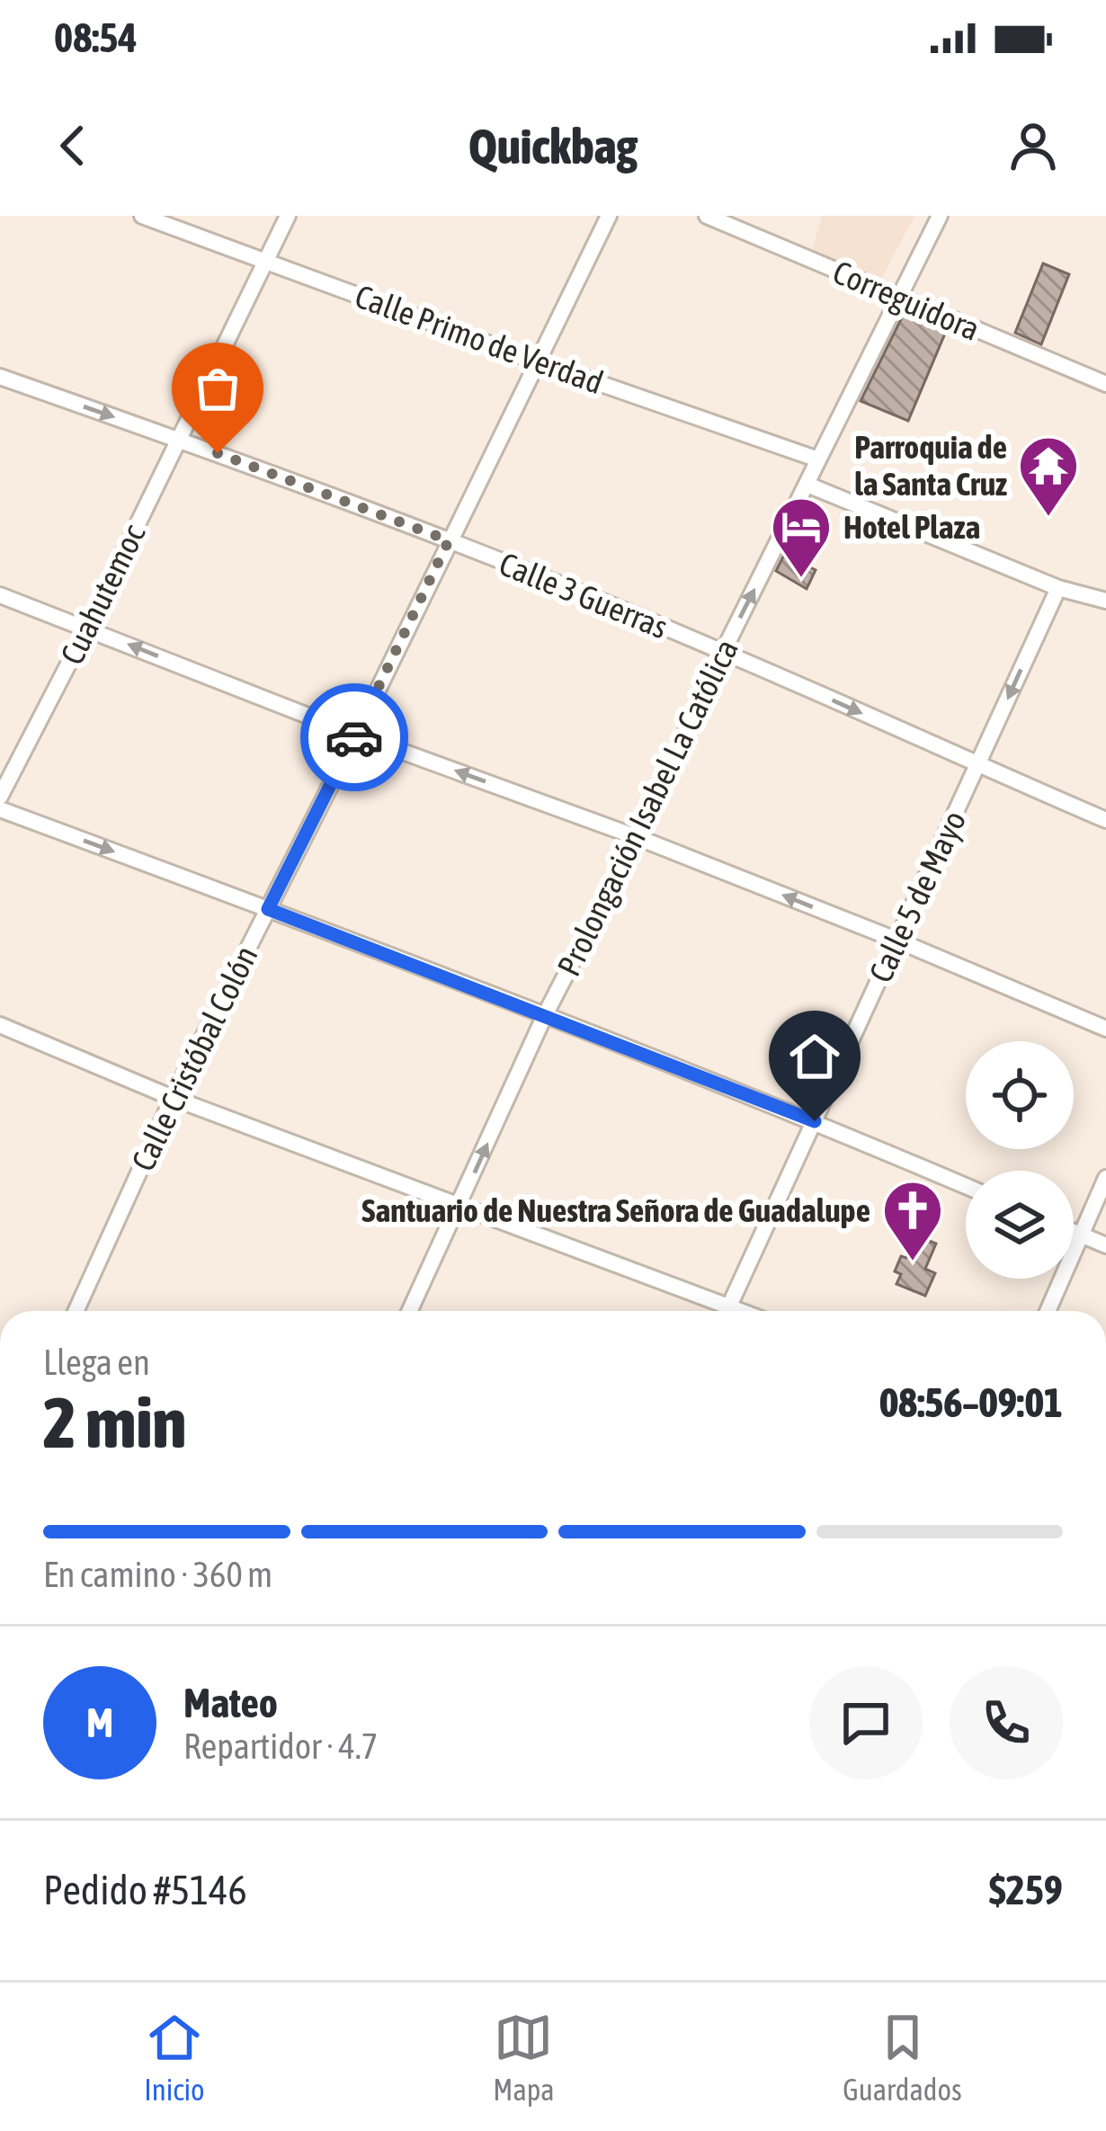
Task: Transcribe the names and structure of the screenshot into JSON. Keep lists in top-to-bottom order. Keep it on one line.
{"streets":{"street":["Correguidora","Calle Primo de Verdad","Cuahutemoc","Calle 3 Guerras","Prolongación Isabel La Católica","Calle 5 de Mayo","Calle Cristóbal Colón"]},"crossings":[["Correguidora","Prolongación Isabel La Católica"],["Calle Primo de Verdad","Cuahutemoc"],["Calle Primo de Verdad","Prolongación Isabel La Católica"],["Calle Primo de Verdad","Calle Cristóbal Colón"],["Cuahutemoc","Calle 3 Guerras"],["Calle 3 Guerras","Prolongación Isabel La Católica"],["Calle 3 Guerras","Calle 5 de Mayo"],["Calle 3 Guerras","Calle Cristóbal Colón"]],"one_way":["Calle 3 Guerras"],"places":{"temple":["Parroquia de la Santa Cruz"],"hotel":["Hotel Plaza"],"church":["Santuario de Nuestra Señora de Guadalupe"]},"page":{"status":"08:54","header":"Quickbag","heading":["2 min","Llega en","08:56–09:01"],"panel":["Mateo","Repartidor · 4.7","Pedido #5146","$259"],"bar":"En camino · 360 m","round":"M","tabs":["Inicio","Mapa","Guardados"]}}
